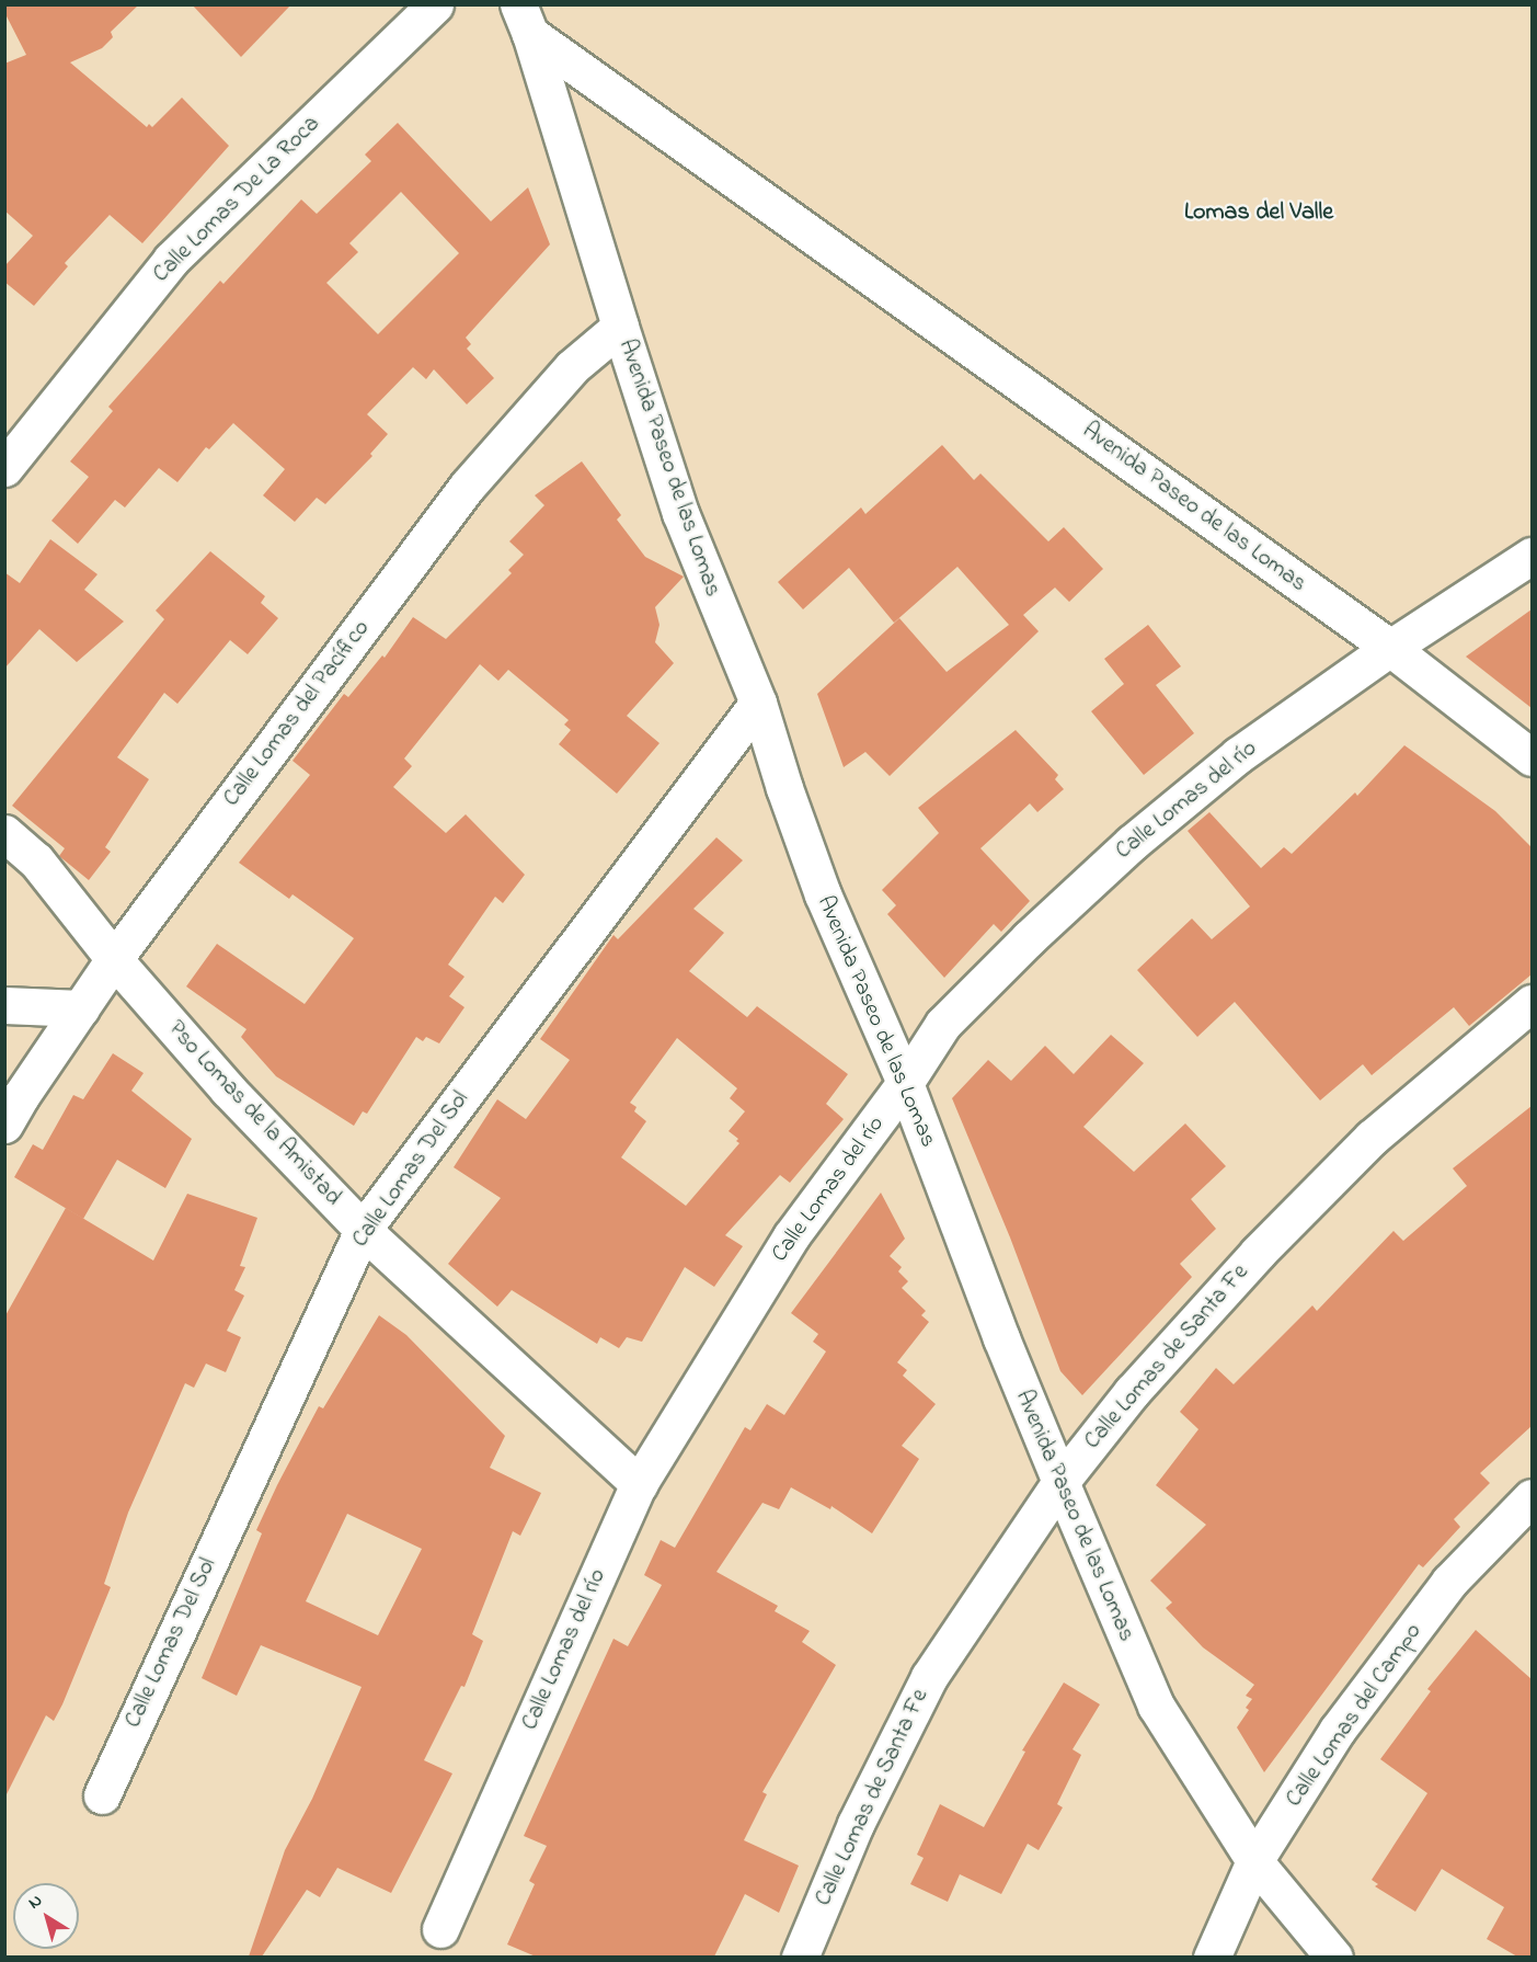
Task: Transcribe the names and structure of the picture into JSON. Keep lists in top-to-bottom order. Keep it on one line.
{"streets":{"street":["Calle Lomas De La Roca","Avenida Paseo de las Lomas","Calle Lomas del Pacífico","Calle Lomas del río","Pso Lomas de la Amistad","Calle Lomas Del Sol","Calle Lomas de Santa Fe","Calle Lomas del Campo"]},"crossings":[["Avenida Paseo de las Lomas","Calle Lomas del Pacífico"],["Avenida Paseo de las Lomas","Calle Lomas del río"],["Avenida Paseo de las Lomas","Calle Lomas Del Sol"],["Avenida Paseo de las Lomas","Calle Lomas de Santa Fe"],["Avenida Paseo de las Lomas","Calle Lomas del Campo"],["Calle Lomas del Pacífico","Pso Lomas de la Amistad"],["Calle Lomas del río","Pso Lomas de la Amistad"],["Pso Lomas de la Amistad","Calle Lomas Del Sol"]],"districts":["Lomas del Valle"],"north":"top left"}
